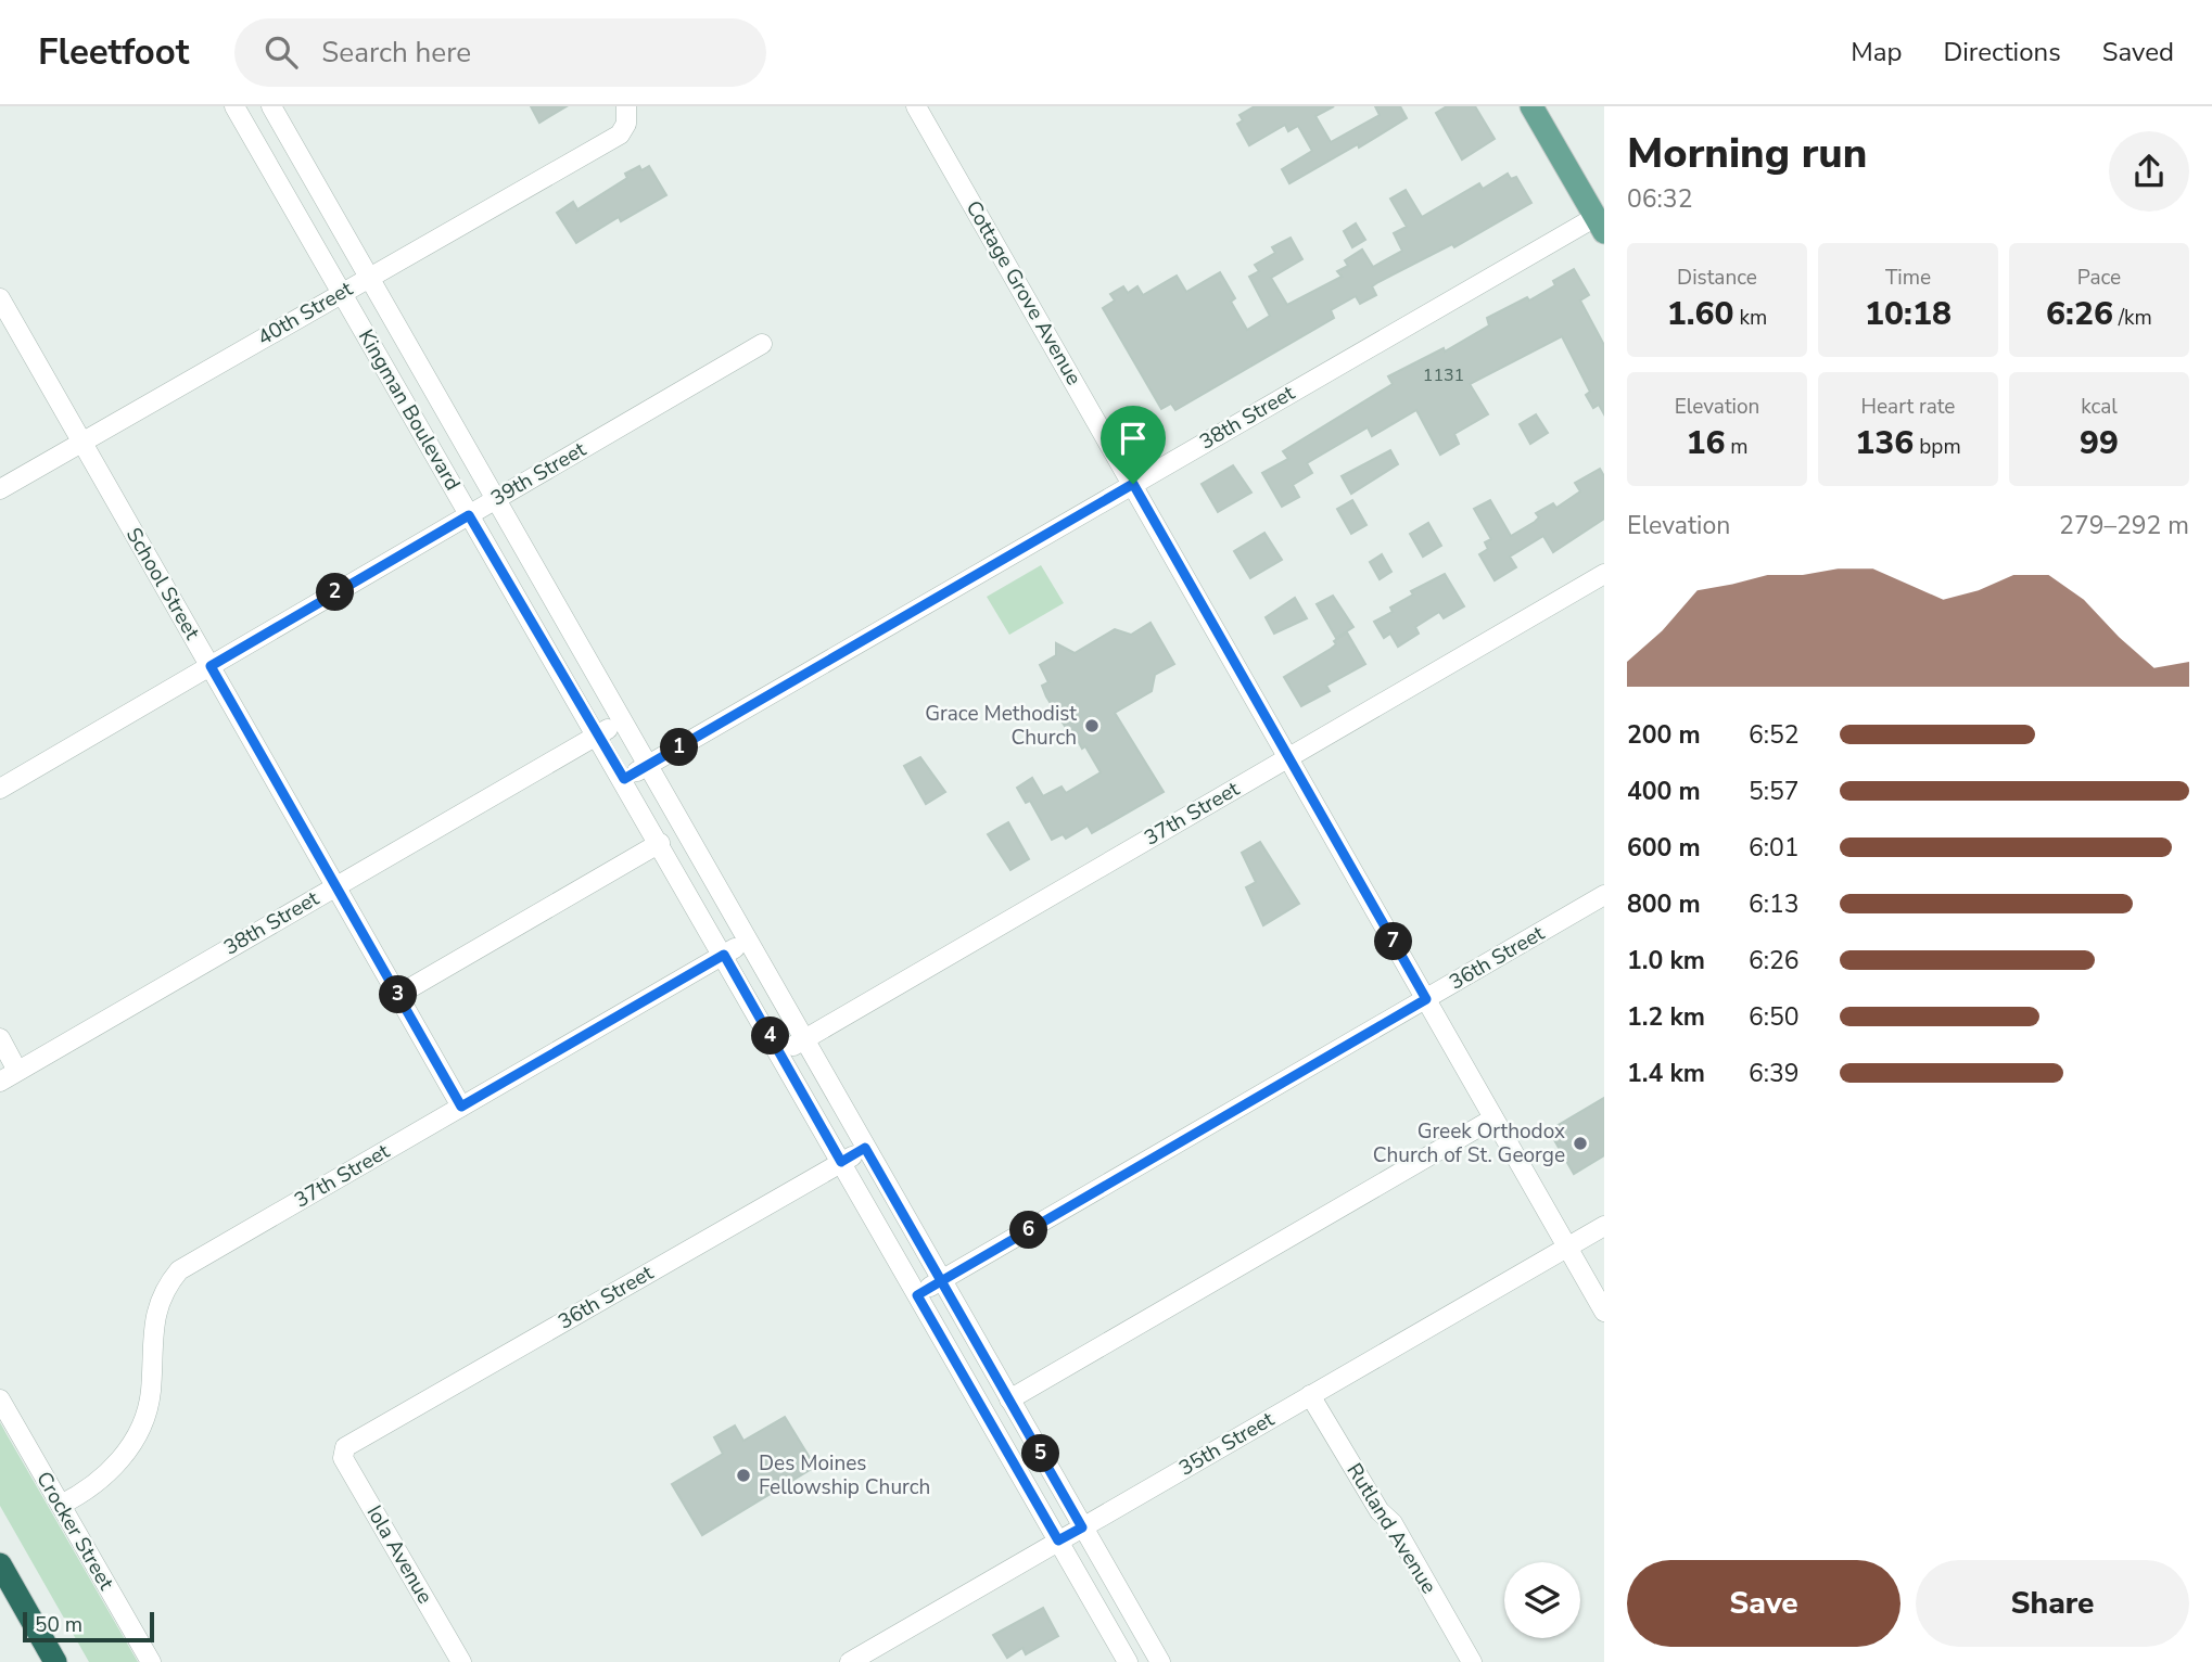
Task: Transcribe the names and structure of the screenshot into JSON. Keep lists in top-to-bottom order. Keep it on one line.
{"streets":{"street":["Cottage Grove Avenue","40th Street","Kingman Boulevard","38th Street","39th Street","School Street","37th Street","36th Street","35th Street","Rutland Avenue","Crocker Street","Iola Avenue"]},"crossings":[["Cottage Grove Avenue","38th Street"],["Cottage Grove Avenue","37th Street"],["Cottage Grove Avenue","36th Street"],["Cottage Grove Avenue","35th Street"],["40th Street","Kingman Boulevard"],["40th Street","School Street"],["Kingman Boulevard","38th Street"],["Kingman Boulevard","39th Street"],["Kingman Boulevard","37th Street"],["Kingman Boulevard","36th Street"],["Kingman Boulevard","35th Street"],["38th Street","School Street"],["39th Street","School Street"],["School Street","37th Street"],["37th Street","Crocker Street"],["36th Street","Iola Avenue"],["35th Street","Rutland Avenue"]],"places":["Grace Methodist Church","Greek Orthodox Church of St. George","Des Moines Fellowship Church"],"house_numbers":["1131"],"scale_bar":"50 m","page":{"header":"Fleetfoot","search":"Search here","nav":["Map","Directions","Saved"],"heading":["Morning run","06:32"],"stats":[["Distance","1.60 km"],["Time","10:18"],["Pace","6:26 /km"],["Elevation","16 m"],["Heart rate","136 bpm"],["kcal","99"]],"chart":["Elevation","279–292 m"],"pins":["2","1","7","3","4","6","5"],"list":[{"name":"200 m","note":"6:52"},{"name":"400 m","note":"5:57"},{"name":"600 m","note":"6:01"},{"name":"800 m","note":"6:13"},{"name":"1.0 km","note":"6:26"},{"name":"1.2 km","note":"6:50"},{"name":"1.4 km","note":"6:39"}],"buttons":["Save","Share"],"scale":"50 m"}}
